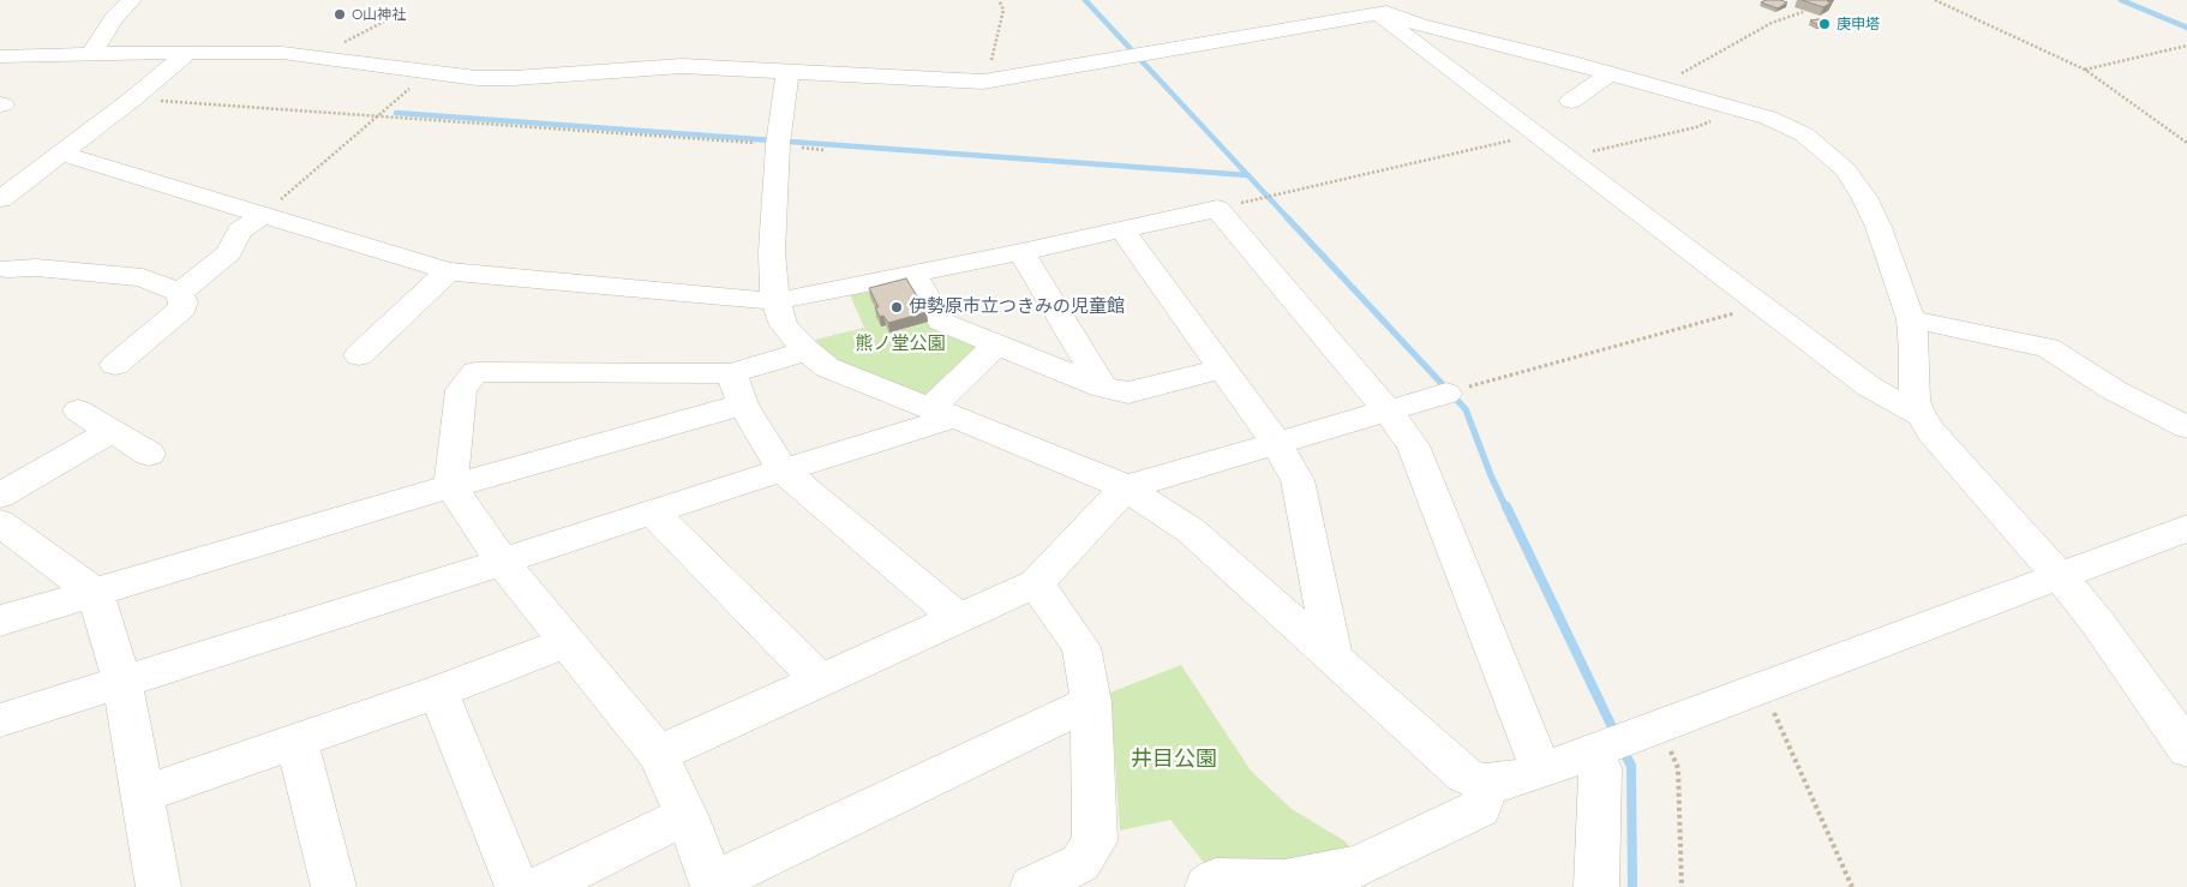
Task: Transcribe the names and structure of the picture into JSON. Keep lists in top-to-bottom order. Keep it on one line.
{"parks":["熊ノ堂公園","井目公園"],"places":["○山神社","庚申塔","伊勢原市立つきみの児童館"]}
